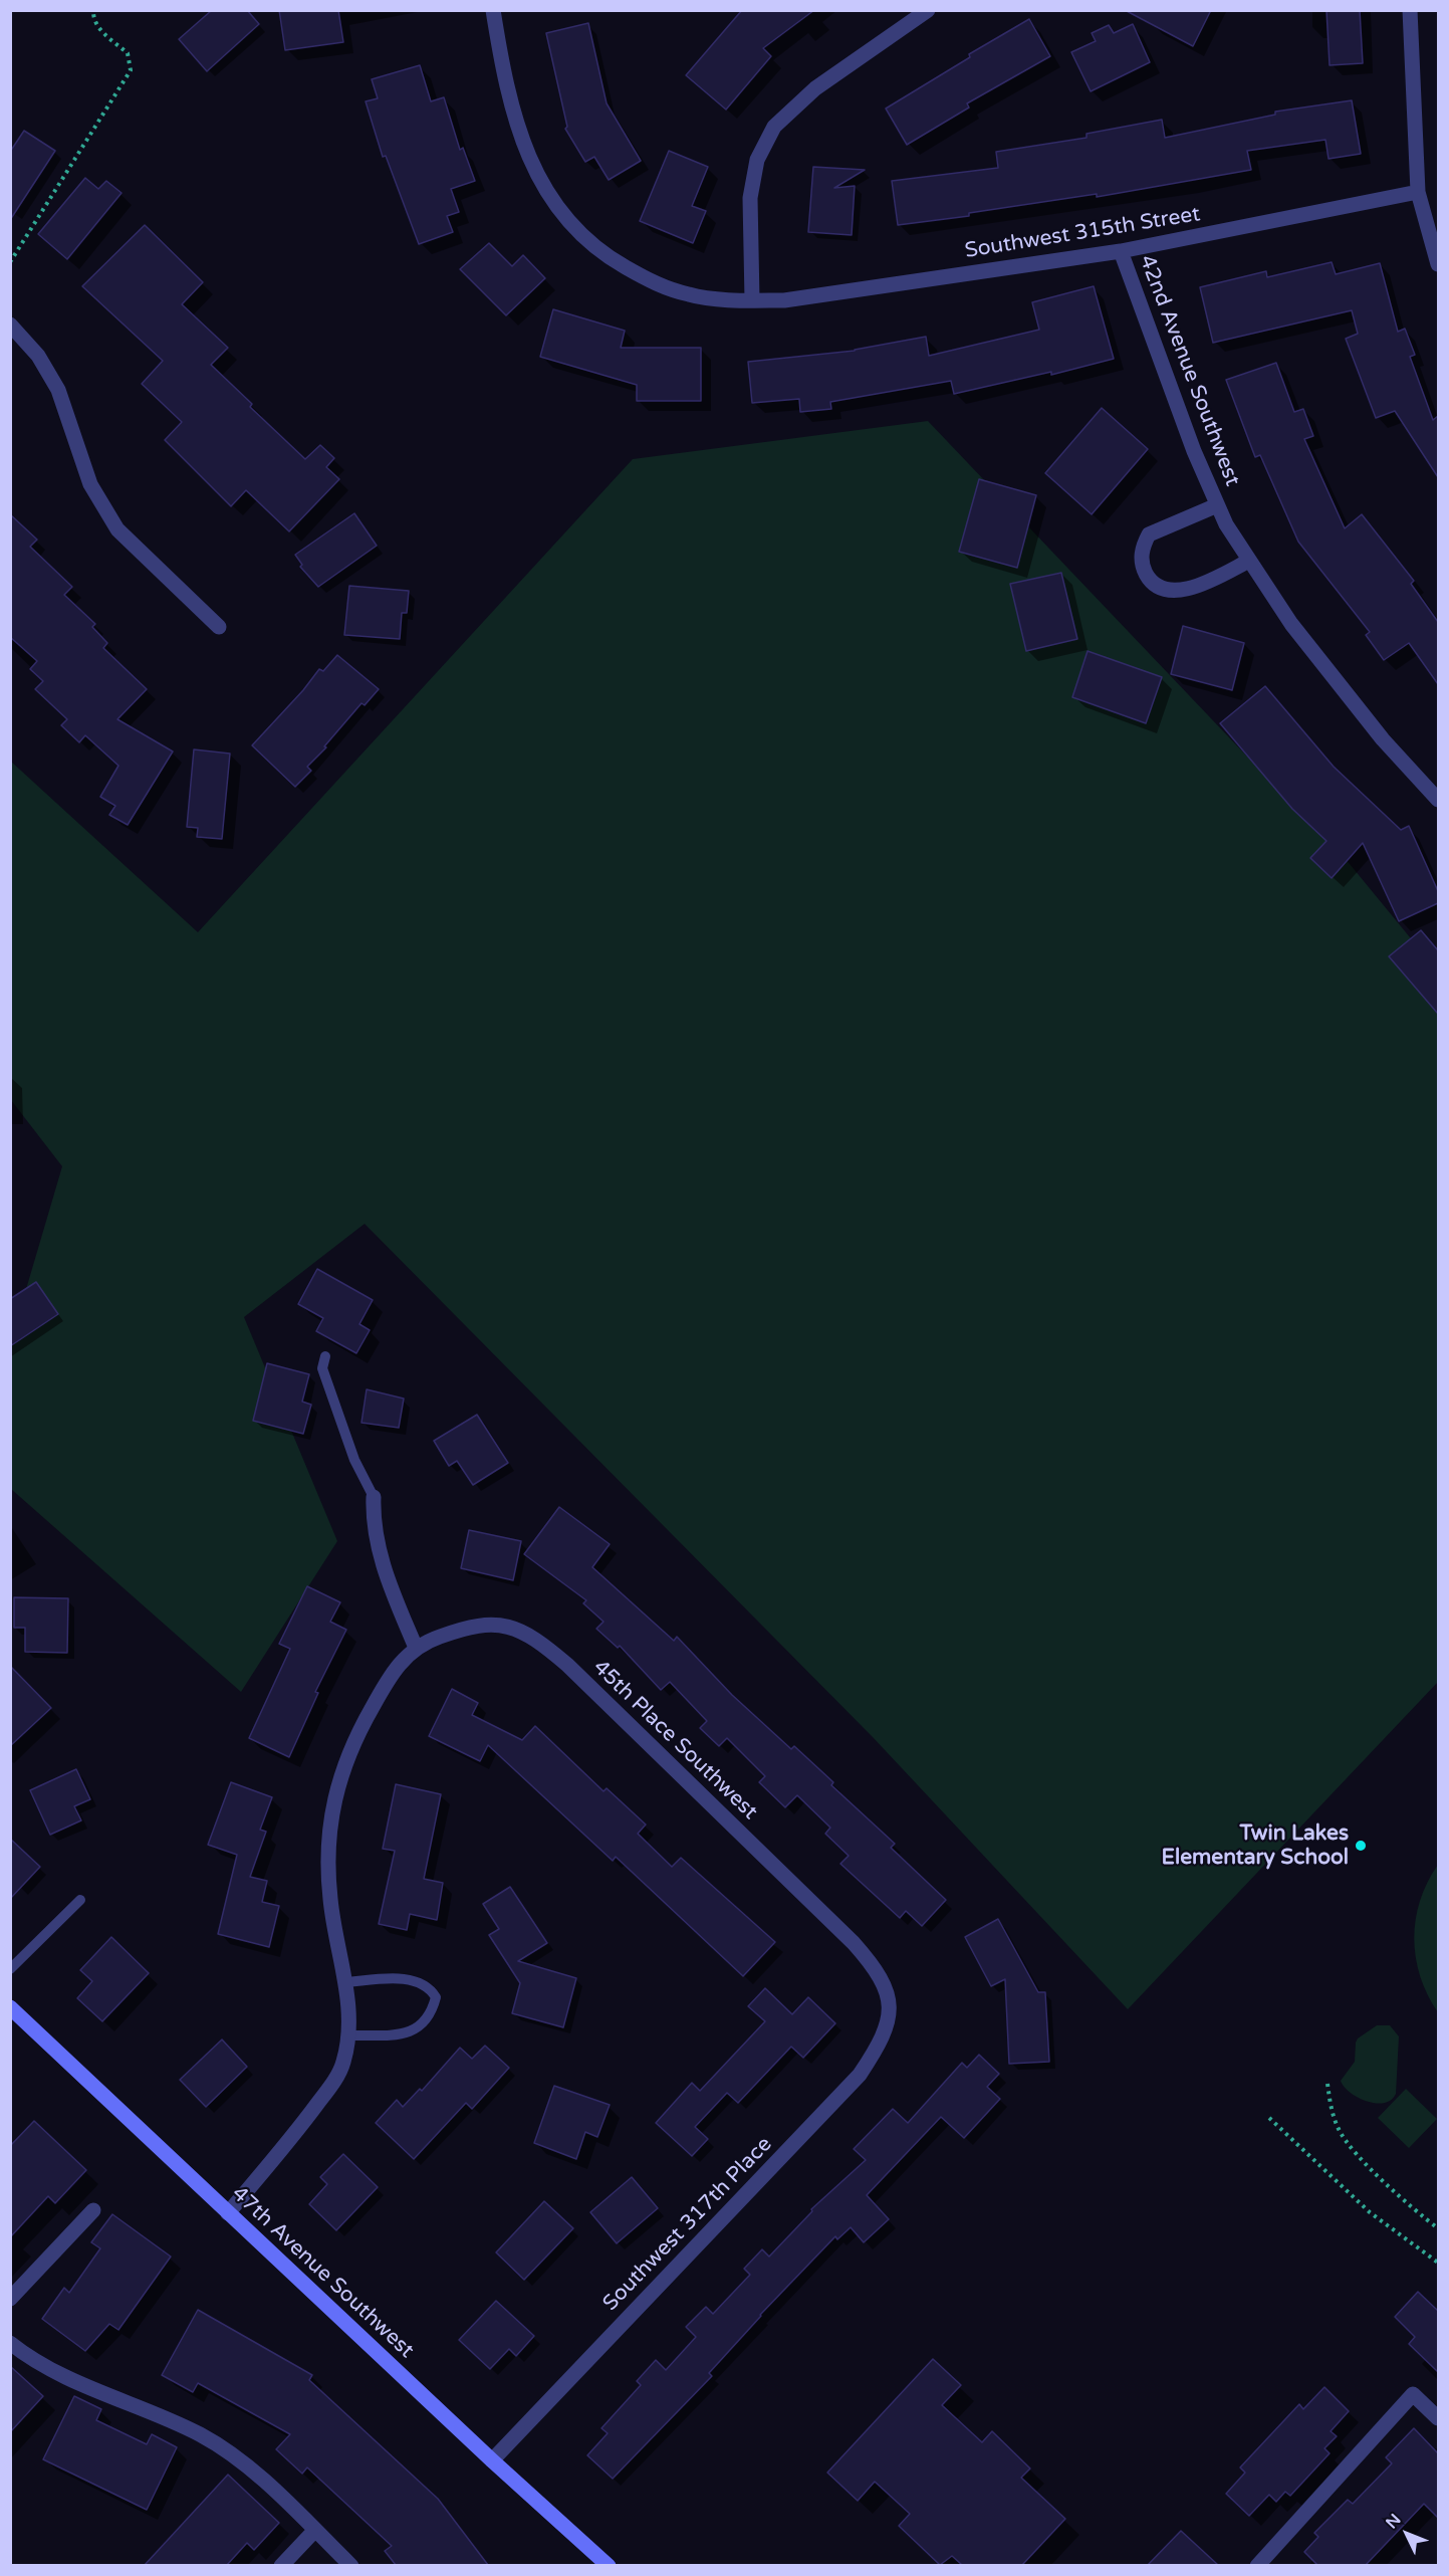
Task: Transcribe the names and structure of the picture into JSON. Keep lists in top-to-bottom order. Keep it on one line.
{"streets":{"main road":["47th Avenue Southwest"],"street":["Southwest 315th Street","42nd Avenue Southwest","45th Place Southwest","Southwest 317th Place"]},"crossings":[["Southwest 315th Street","42nd Avenue Southwest"],["45th Place Southwest","Southwest 317th Place"],["45th Place Southwest","47th Avenue Southwest"],["Southwest 317th Place","47th Avenue Southwest"]],"places":["Twin Lakes Elementary School"],"north":"top left"}
